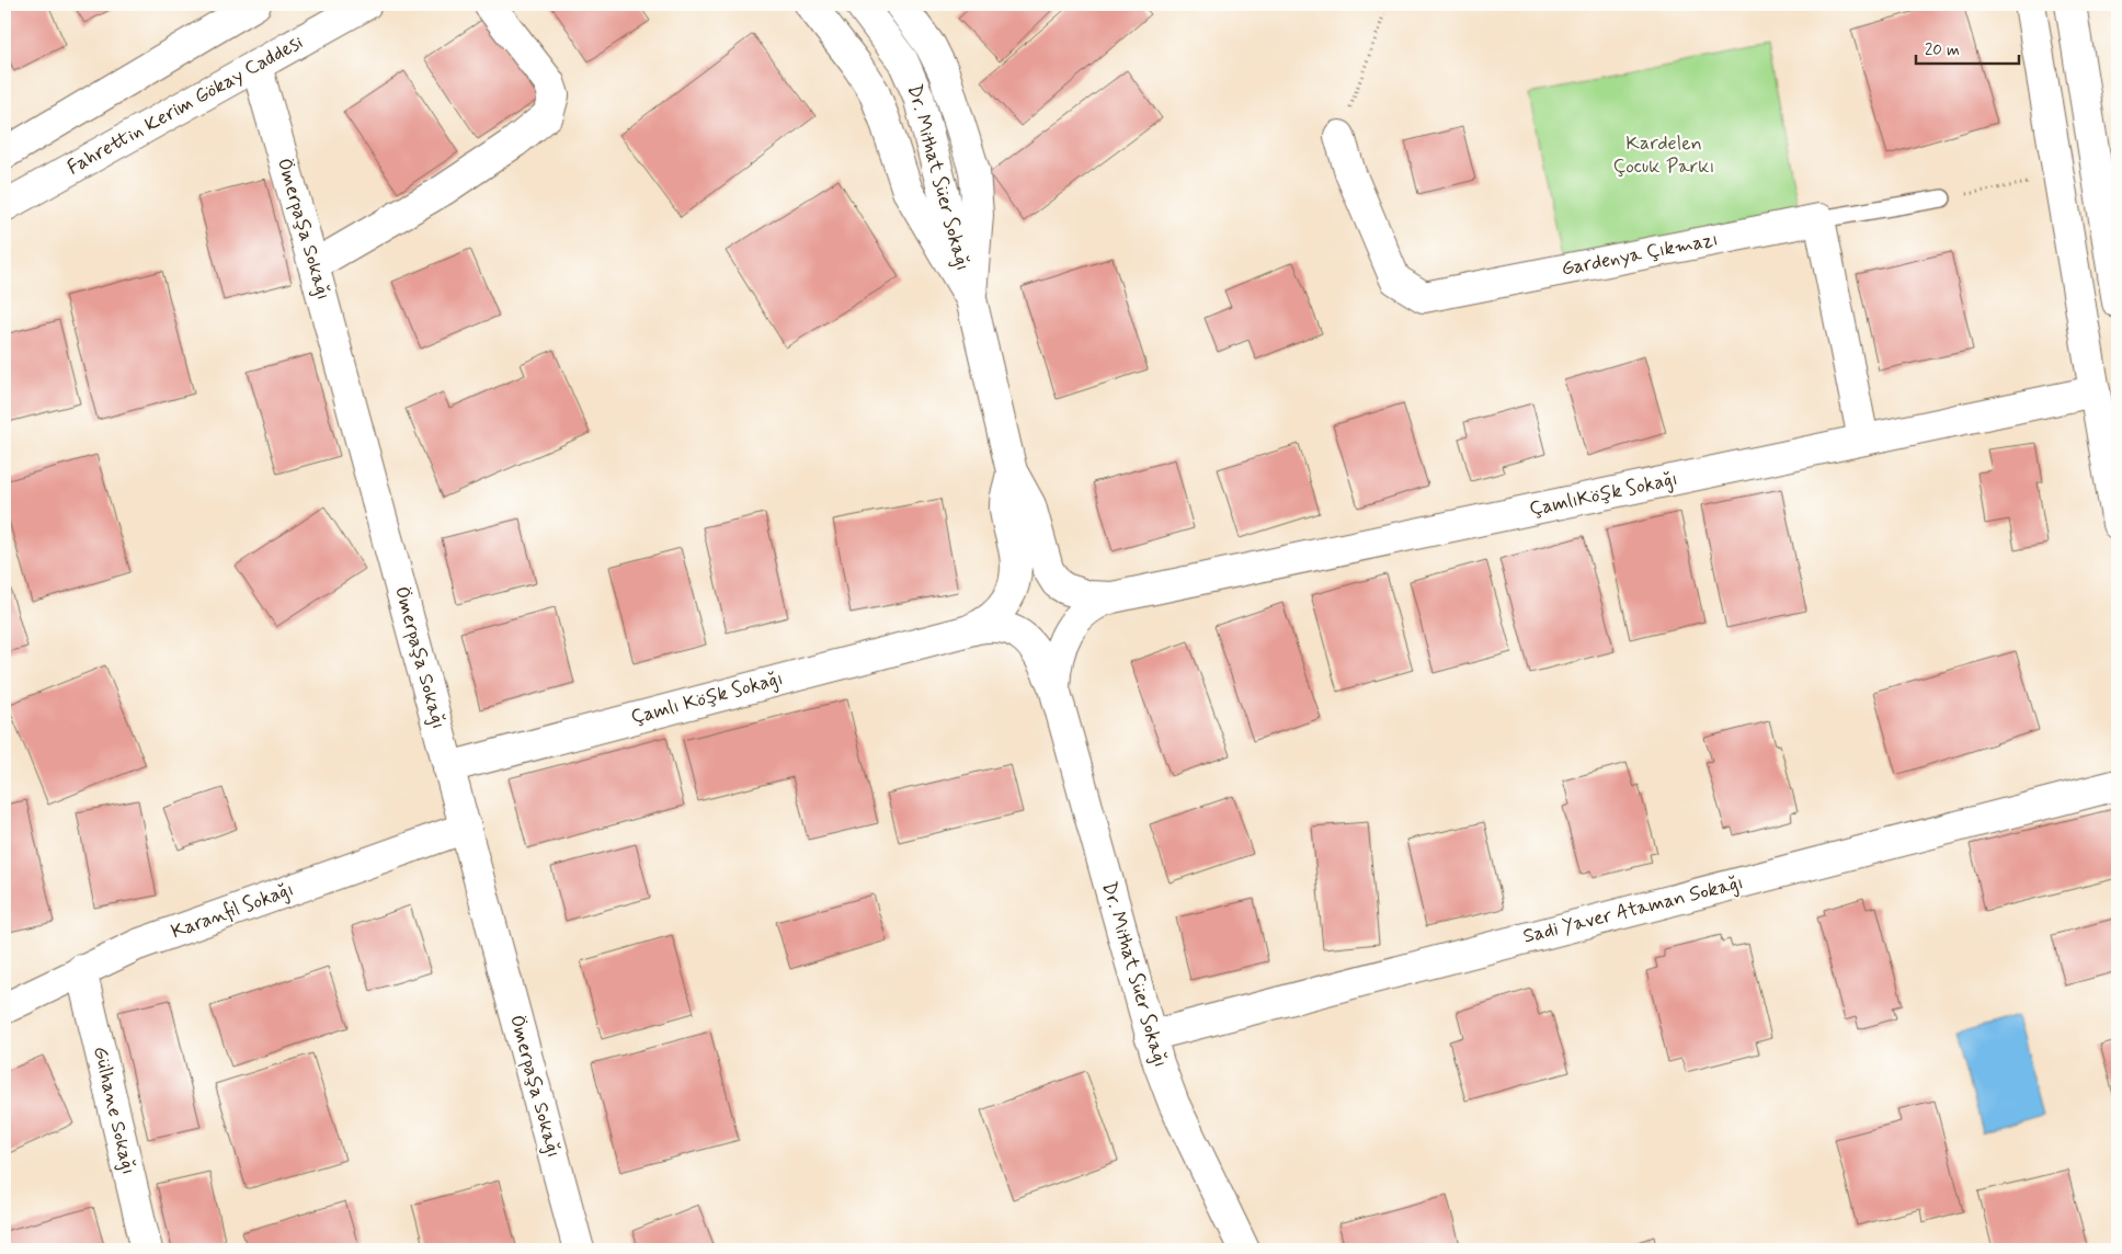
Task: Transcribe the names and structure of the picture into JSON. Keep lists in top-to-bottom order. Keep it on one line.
{"streets":{"street":["Fahrettin Kerim Gökay Caddesi","Dr. Mithat Süer Sokağı","Ömerpaşa Sokağı","Gardenya Çıkmazı","ÇamlıKöşk Sokağı","Çamlı Köşk Sokağı","Sadi Yaver Ataman Sokağı","Karanfil Sokağı","Gülhane Sokağı"]},"crossings":[["Fahrettin Kerim Gökay Caddesi","Ömerpaşa Sokağı"],["Dr. Mithat Süer Sokağı","ÇamlıKöşk Sokağı"],["Dr. Mithat Süer Sokağı","Çamlı Köşk Sokağı"],["Dr. Mithat Süer Sokağı","Sadi Yaver Ataman Sokağı"],["Ömerpaşa Sokağı","Çamlı Köşk Sokağı"],["Ömerpaşa Sokağı","Karanfil Sokağı"],["Karanfil Sokağı","Gülhane Sokağı"]],"parks":["Kardelen Çocuk Parkı"],"scale_bar":"20 m"}
